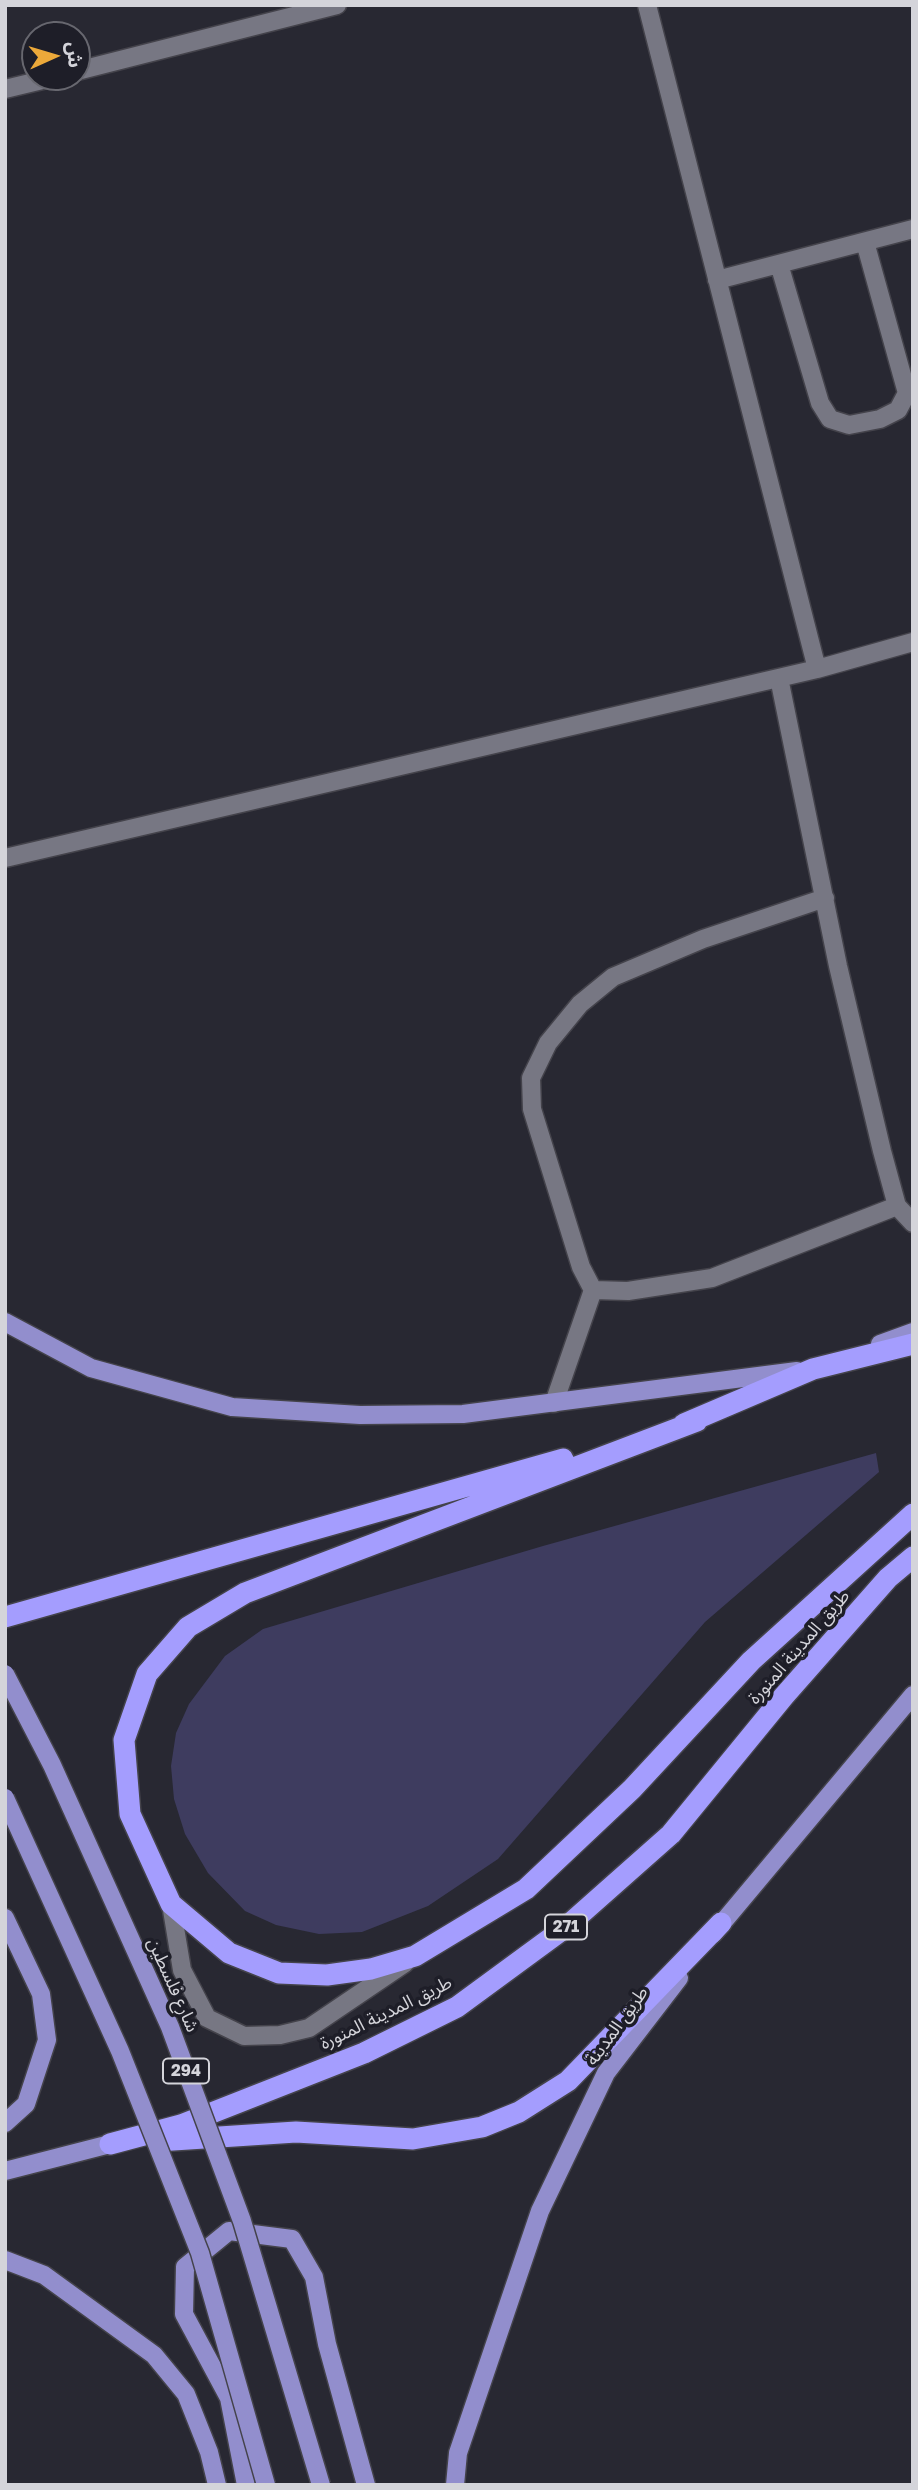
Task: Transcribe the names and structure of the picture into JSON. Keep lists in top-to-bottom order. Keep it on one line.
{"streets":{"highway":["طريق المدينة المنورة","271"],"main road":["شارع فلسطين","طريق المدينة","294"]},"north":"right"}
